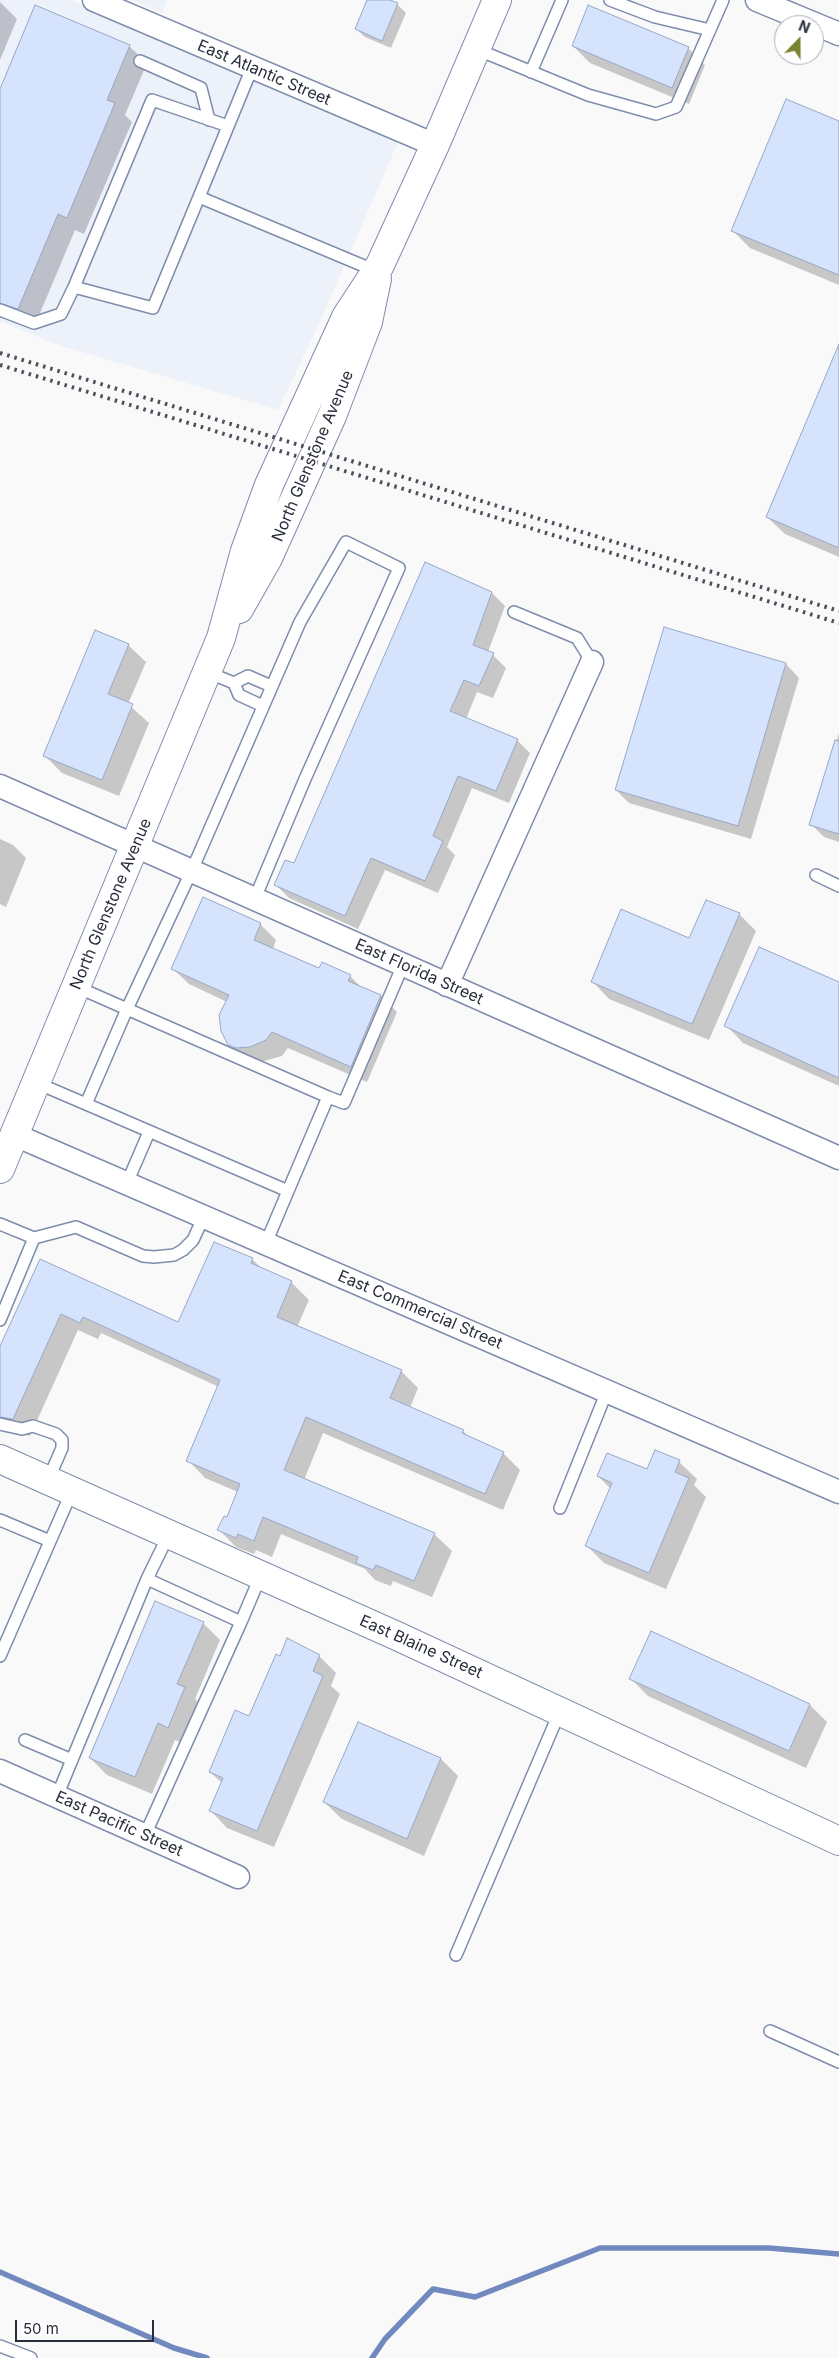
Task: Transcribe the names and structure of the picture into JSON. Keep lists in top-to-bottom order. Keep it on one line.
{"streets":{"main road":["North Glenstone Avenue","East Blaine Street"],"street":["East Atlantic Street","East Florida Street","East Commercial Street","East Pacific Street"]},"crossings":[["East Atlantic Street","North Glenstone Avenue"],["North Glenstone Avenue","East Florida Street"],["North Glenstone Avenue","East Commercial Street"]],"scale_bar":"50 m","north":"top"}
